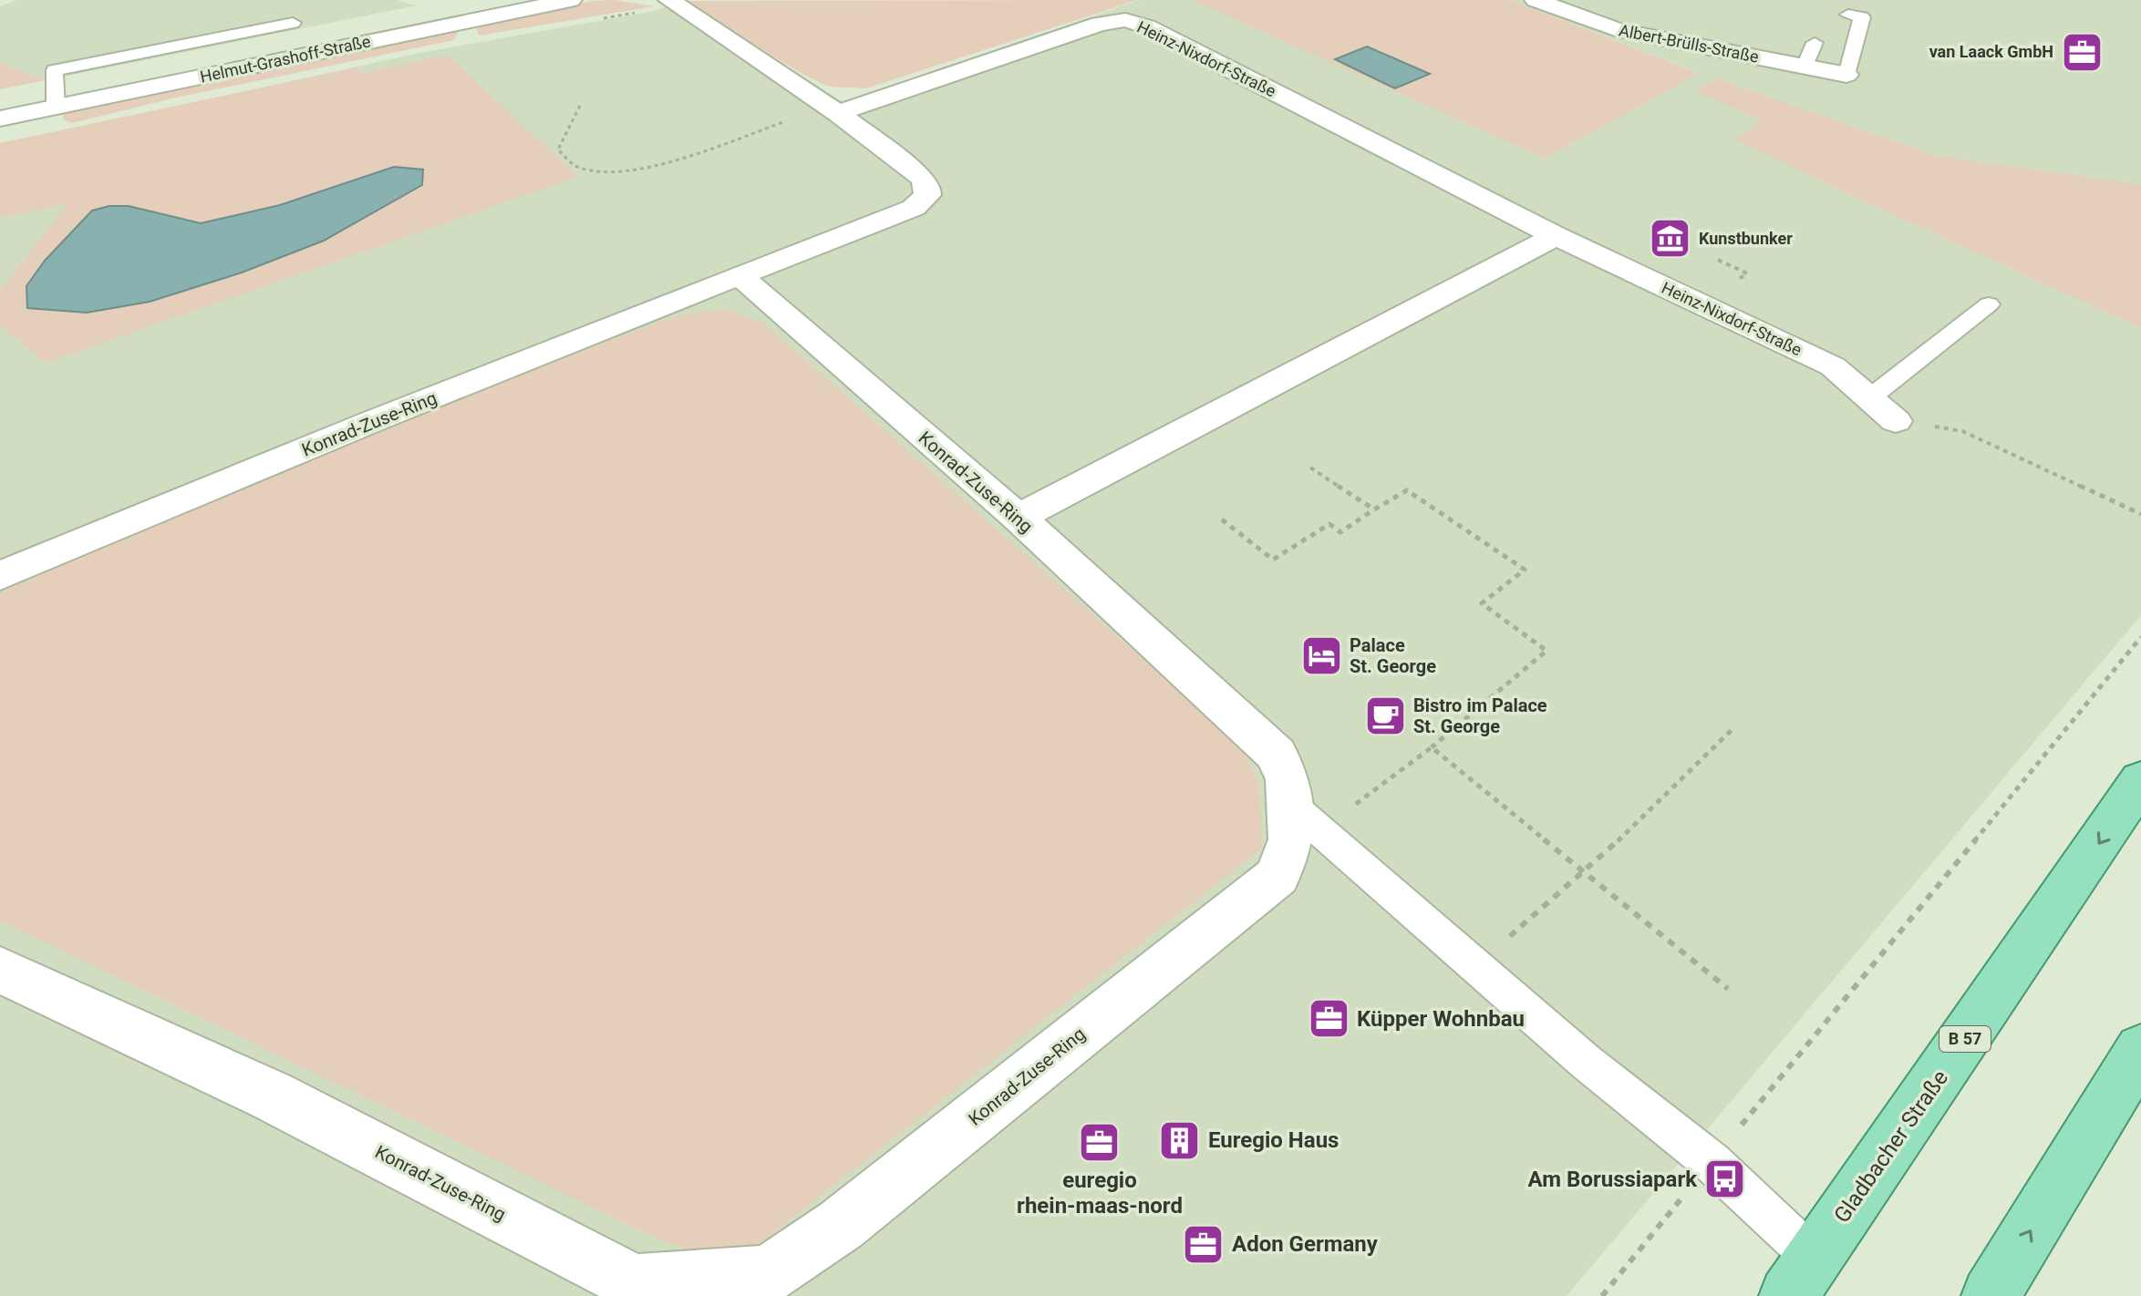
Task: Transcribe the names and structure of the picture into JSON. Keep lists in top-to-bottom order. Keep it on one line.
{"streets":{"main road":["B 57","Gladbacher Straße"],"street":["Albert-Brülls-Straße","Helmut-Grashoff-Straße","Heinz-Nixdorf-Straße","Konrad-Zuse-Ring"]},"crossings":[["Heinz-Nixdorf-Straße","Konrad-Zuse-Ring"]],"places":{"office":["van Laack GmbH","Küpper Wohnbau","euregio rhein-maas-nord","Adon Germany"],"museum":["Kunstbunker"],"hotel":["Palace St. George"],"cafe":["Bistro im Palace St. George"],"building":["Euregio Haus"],"bus stop":["Am Borussiapark"]}}
